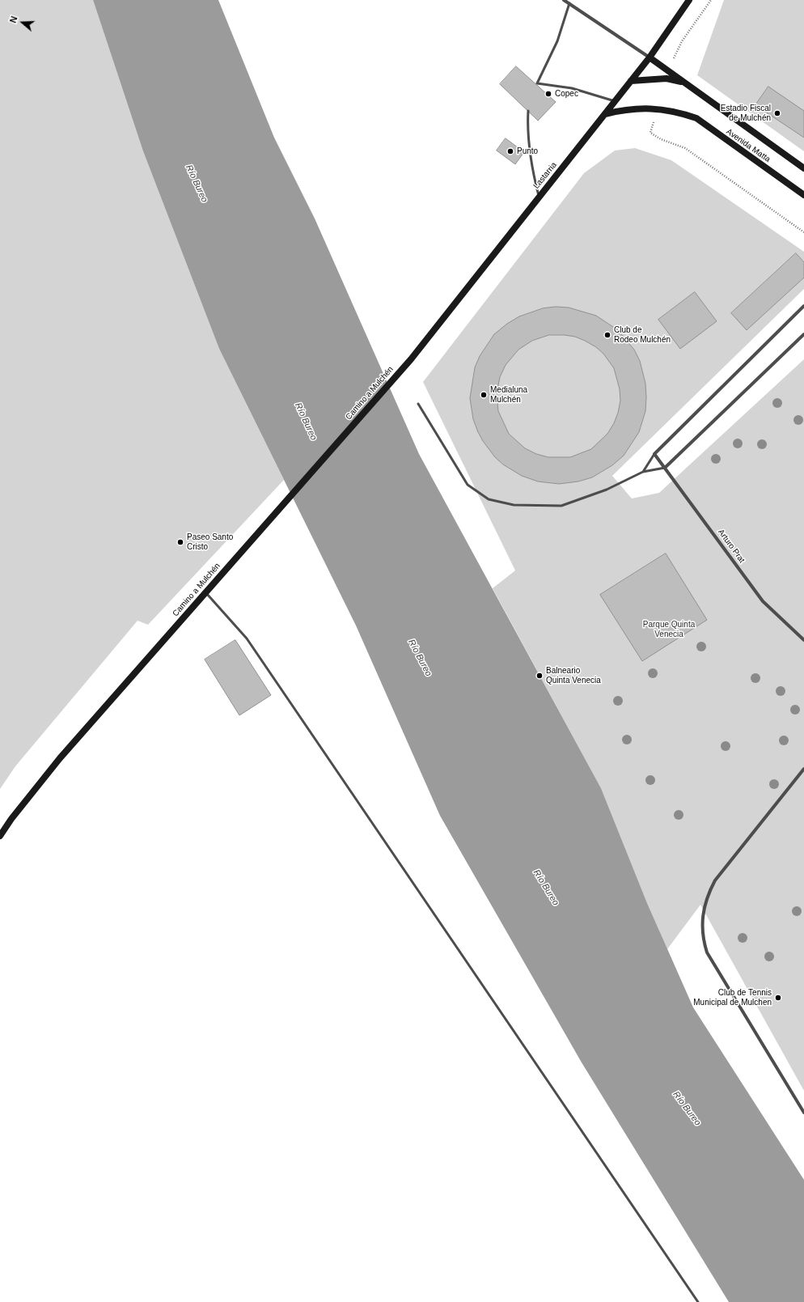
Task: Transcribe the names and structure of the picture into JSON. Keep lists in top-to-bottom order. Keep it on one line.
{"streets":{"main road":["Avenida Matta","Lastarria","Camino a Mulchén"],"street":["Arturo Prat"]},"crossings":[["Avenida Matta","Lastarria"],["Lastarria","Camino a Mulchén"]],"water":["Río Bureo"],"parks":["Parque Quinta Venecia"],"places":["Copec","Estadio Fiscal de Mulchén","Punto","Club de Rodeo Mulchén","Medialuna Mulchén","Paseo Santo Cristo","Balneario Quinta Venecia","Club de Tennis Municipal de Mulchen"],"north":"left"}
